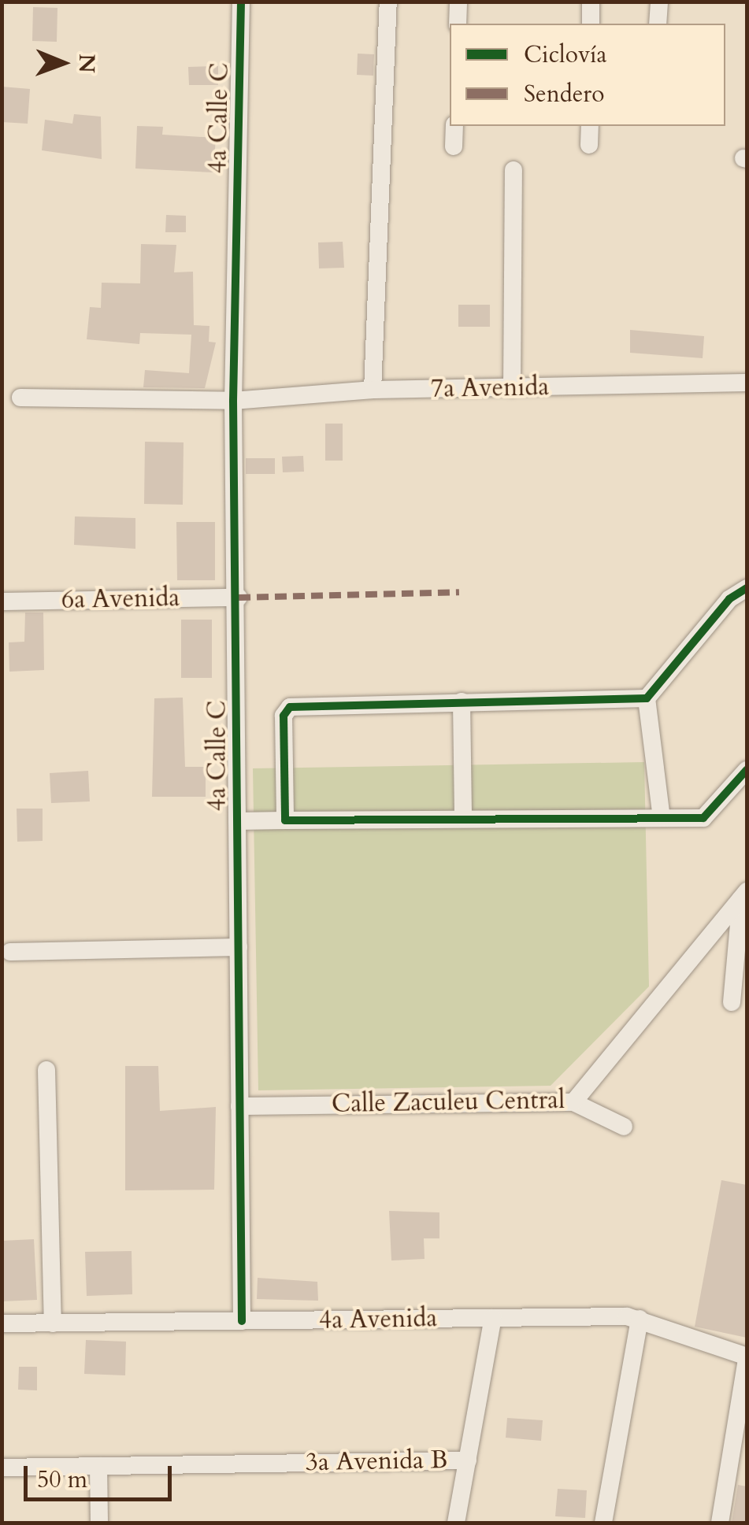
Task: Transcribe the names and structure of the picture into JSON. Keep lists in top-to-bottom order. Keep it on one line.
{"streets":{"street":["4a Calle C","7a Avenida","6a Avenida","Calle Zaculeu Central","4a Avenida","3a Avenida B"]},"crossings":[["4a Calle C","7a Avenida"],["4a Calle C","6a Avenida"],["4a Calle C","Calle Zaculeu Central"],["4a Calle C","4a Avenida"]],"legend":["Ciclovía","Sendero"],"scale_bar":"50 m","north":"right"}
